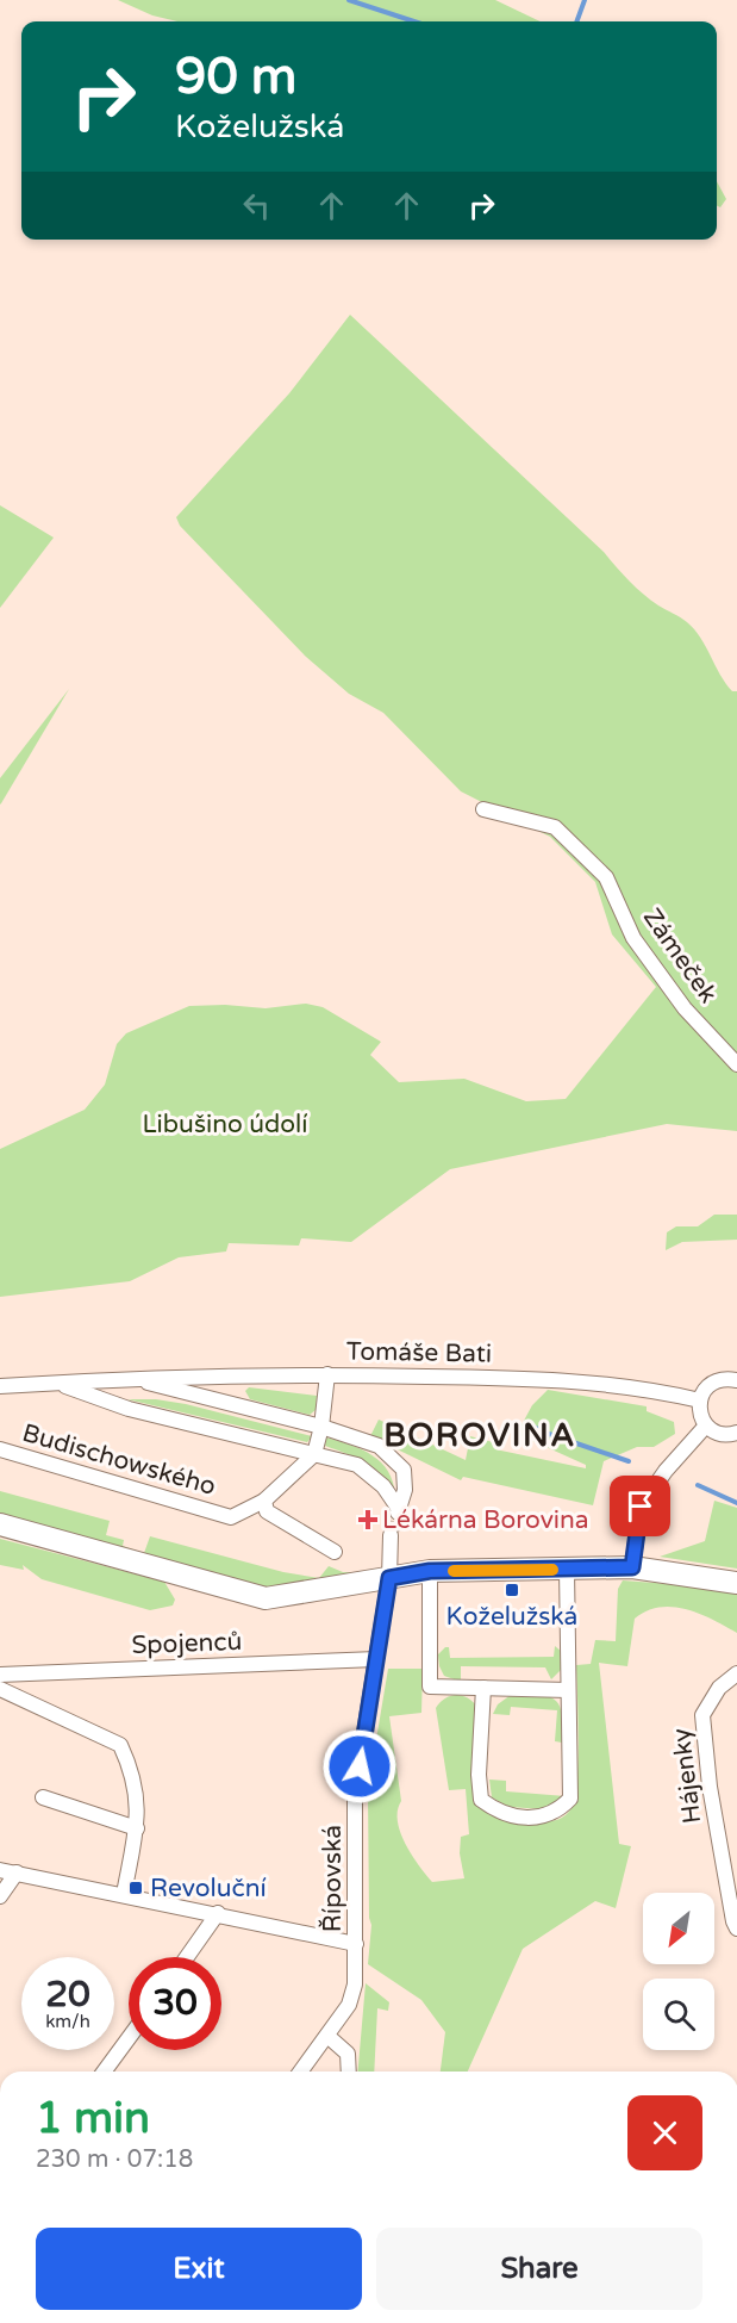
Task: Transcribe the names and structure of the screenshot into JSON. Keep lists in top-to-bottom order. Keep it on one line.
{"streets":{"street":["Zámeček","Tomáše Bati","Budischowského","Spojenců","Hájenky","Řípovská"]},"crossings":[["Tomáše Bati","Budischowského"],["Spojenců","Řípovská"]],"districts":["BOROVINA"],"parks":["Libušino údolí"],"places":{"health":["Lékárna Borovina"],"transit":["Koželužská","Revoluční"]},"north":"bottom left","page":{"turn":["90 m","Koželužská"],"speed":"20 km/h","limit":"30","heading":["1 min","230 m · 07:18"],"buttons":["Exit","Share"]}}
